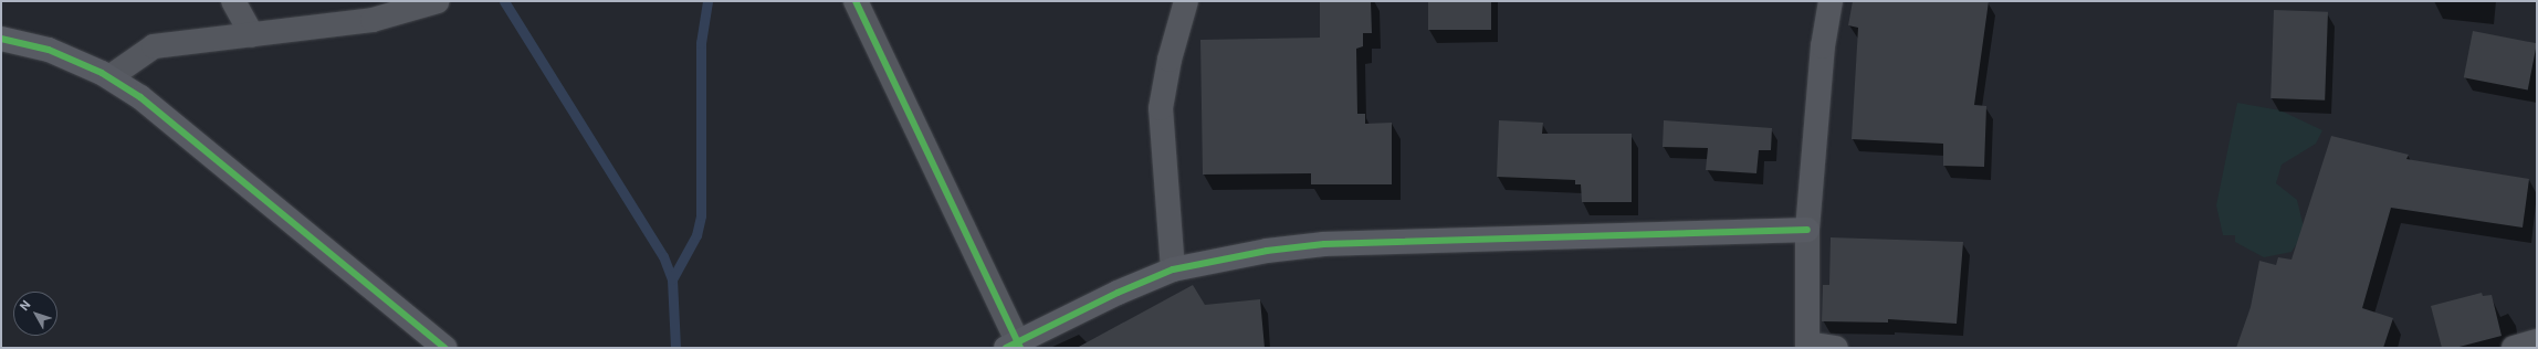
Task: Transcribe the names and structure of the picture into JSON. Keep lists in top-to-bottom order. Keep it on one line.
{"north":"top left"}
